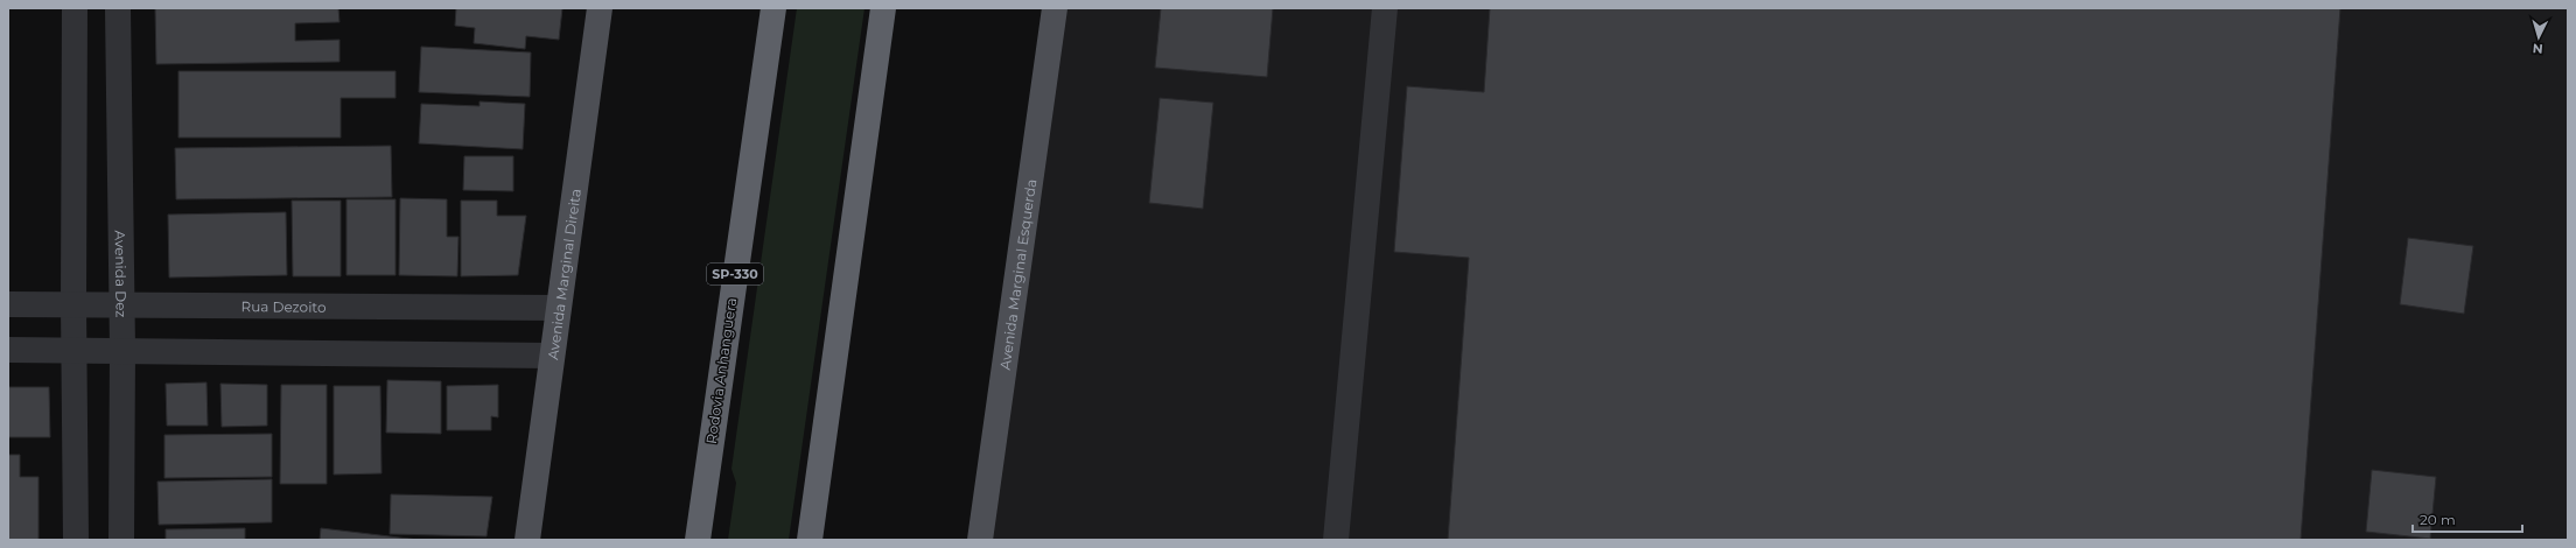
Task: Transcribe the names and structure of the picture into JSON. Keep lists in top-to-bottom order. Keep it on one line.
{"streets":{"highway":["SP-330","Rodovia Anhanguera"],"main road":["Avenida Marginal Direita","Avenida Marginal Esquerda"],"street":["Avenida Dez","Rua Dezoito"]},"crossings":[["Avenida Dez","Rua Dezoito"],["Avenida Marginal Direita","Rua Dezoito"]],"scale_bar":"20 m","north":"bottom"}
